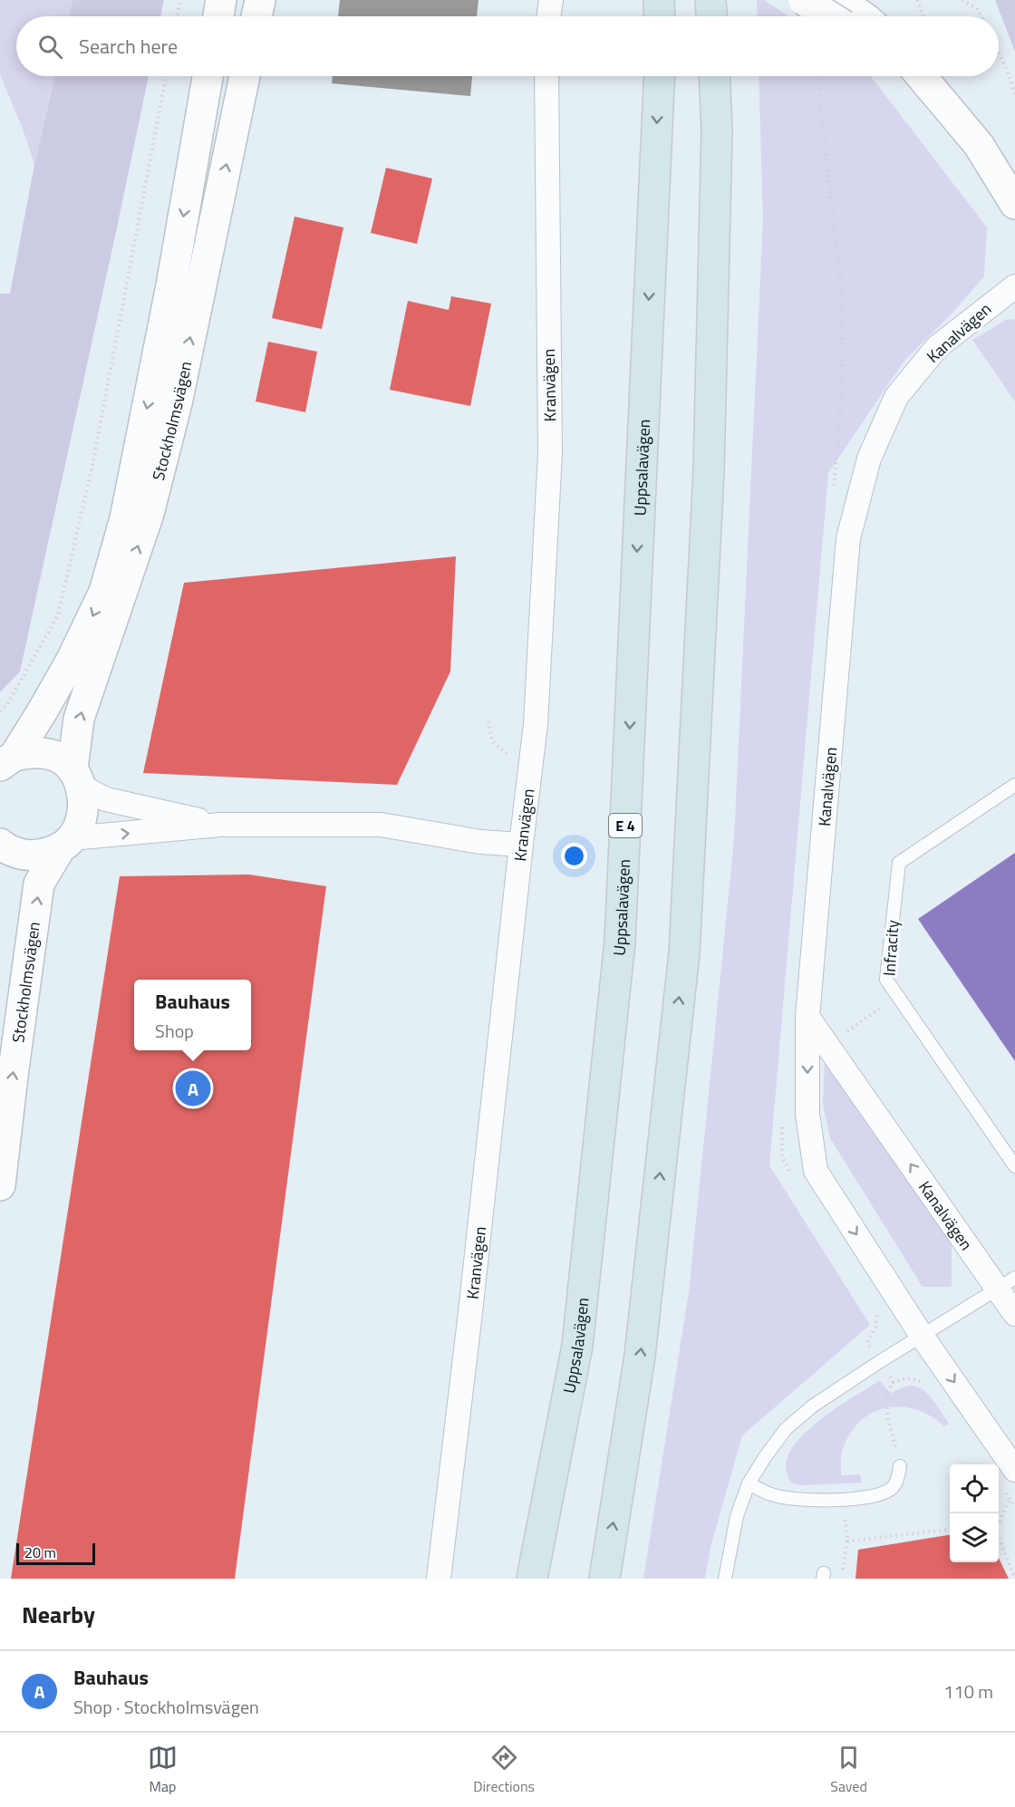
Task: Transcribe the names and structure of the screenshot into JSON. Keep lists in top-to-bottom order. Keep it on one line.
{"streets":{"highway":["Uppsalavägen","E 4"],"main road":["Stockholmsvägen"],"street":["Kanalvägen","Kranvägen"],"lane":["Infracity"]},"scale_bar":"20 m","page":{"search":"Search here","popup":["Bauhaus","Shop"],"pins":"A","scale":"20 m","heading":"Nearby","list":[{"mark":"A","name":"Bauhaus","note":"Shop · Stockholmsvägen","value":"110 m"}],"nav":["Map","Directions","Saved"]}}
